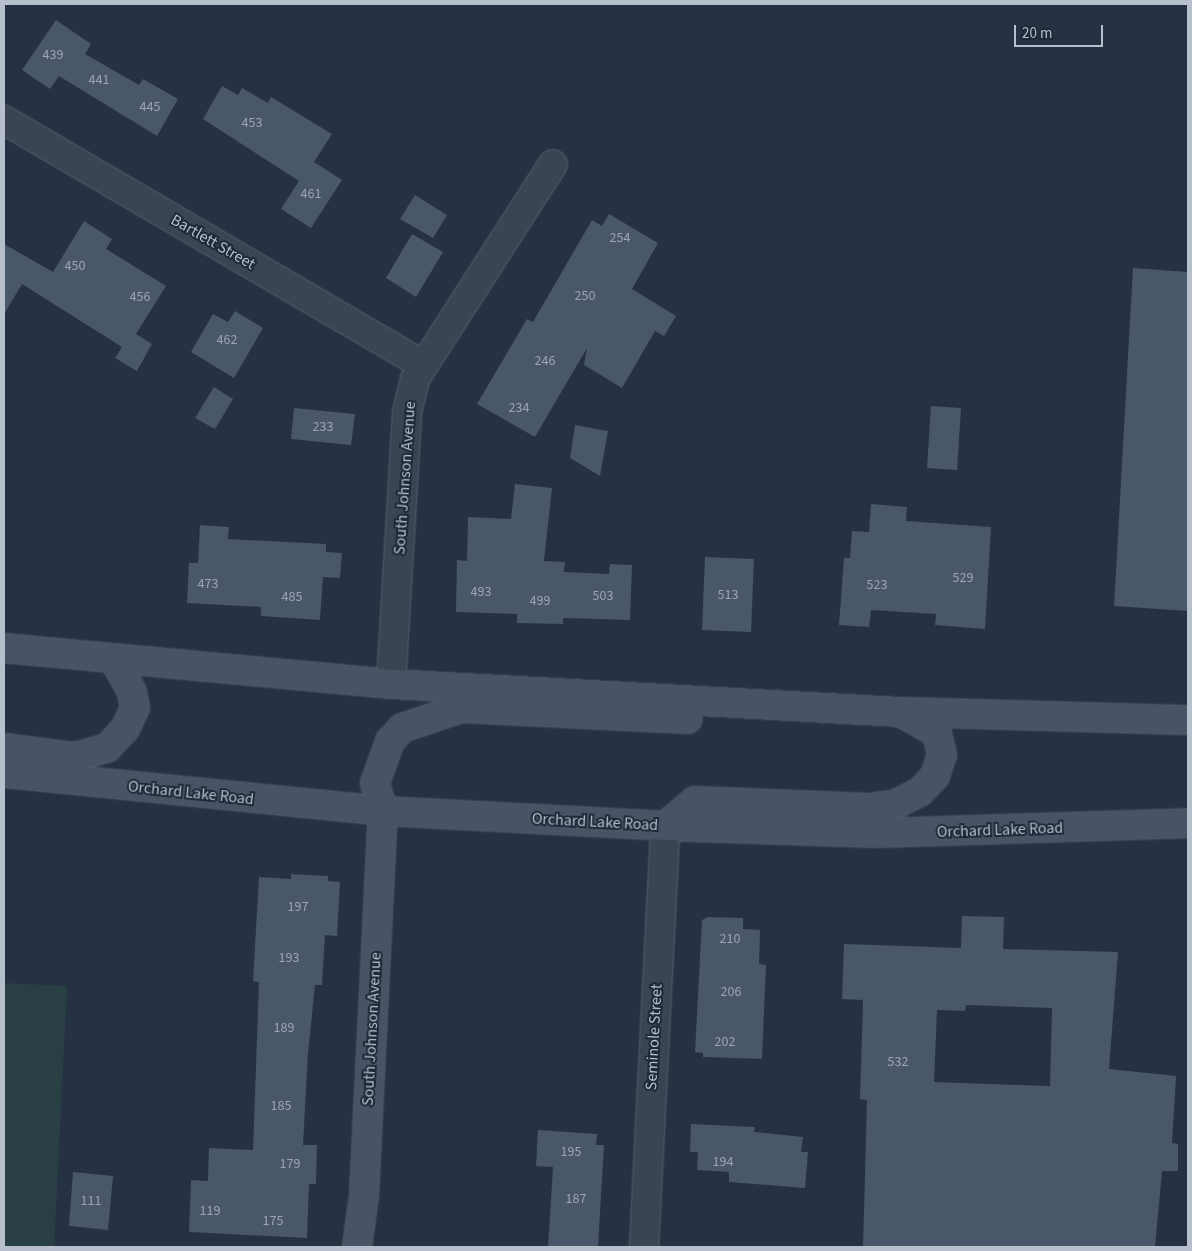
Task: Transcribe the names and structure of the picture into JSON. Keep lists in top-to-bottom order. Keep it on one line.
{"streets":{"main road":["South Johnson Avenue","Orchard Lake Road"],"street":["Bartlett Street","Seminole Street"]},"crossings":[["Bartlett Street","South Johnson Avenue"],["South Johnson Avenue","Orchard Lake Road"],["Orchard Lake Road","Seminole Street"]],"house_numbers":["439","441","445","453","461","254","450","250","456","462","246","234","233","529","473","523","493","513","503","485","499","197","210","193","206","189","202","532","185","195","194","179","187","111","119","175"],"scale_bar":"20 m"}
